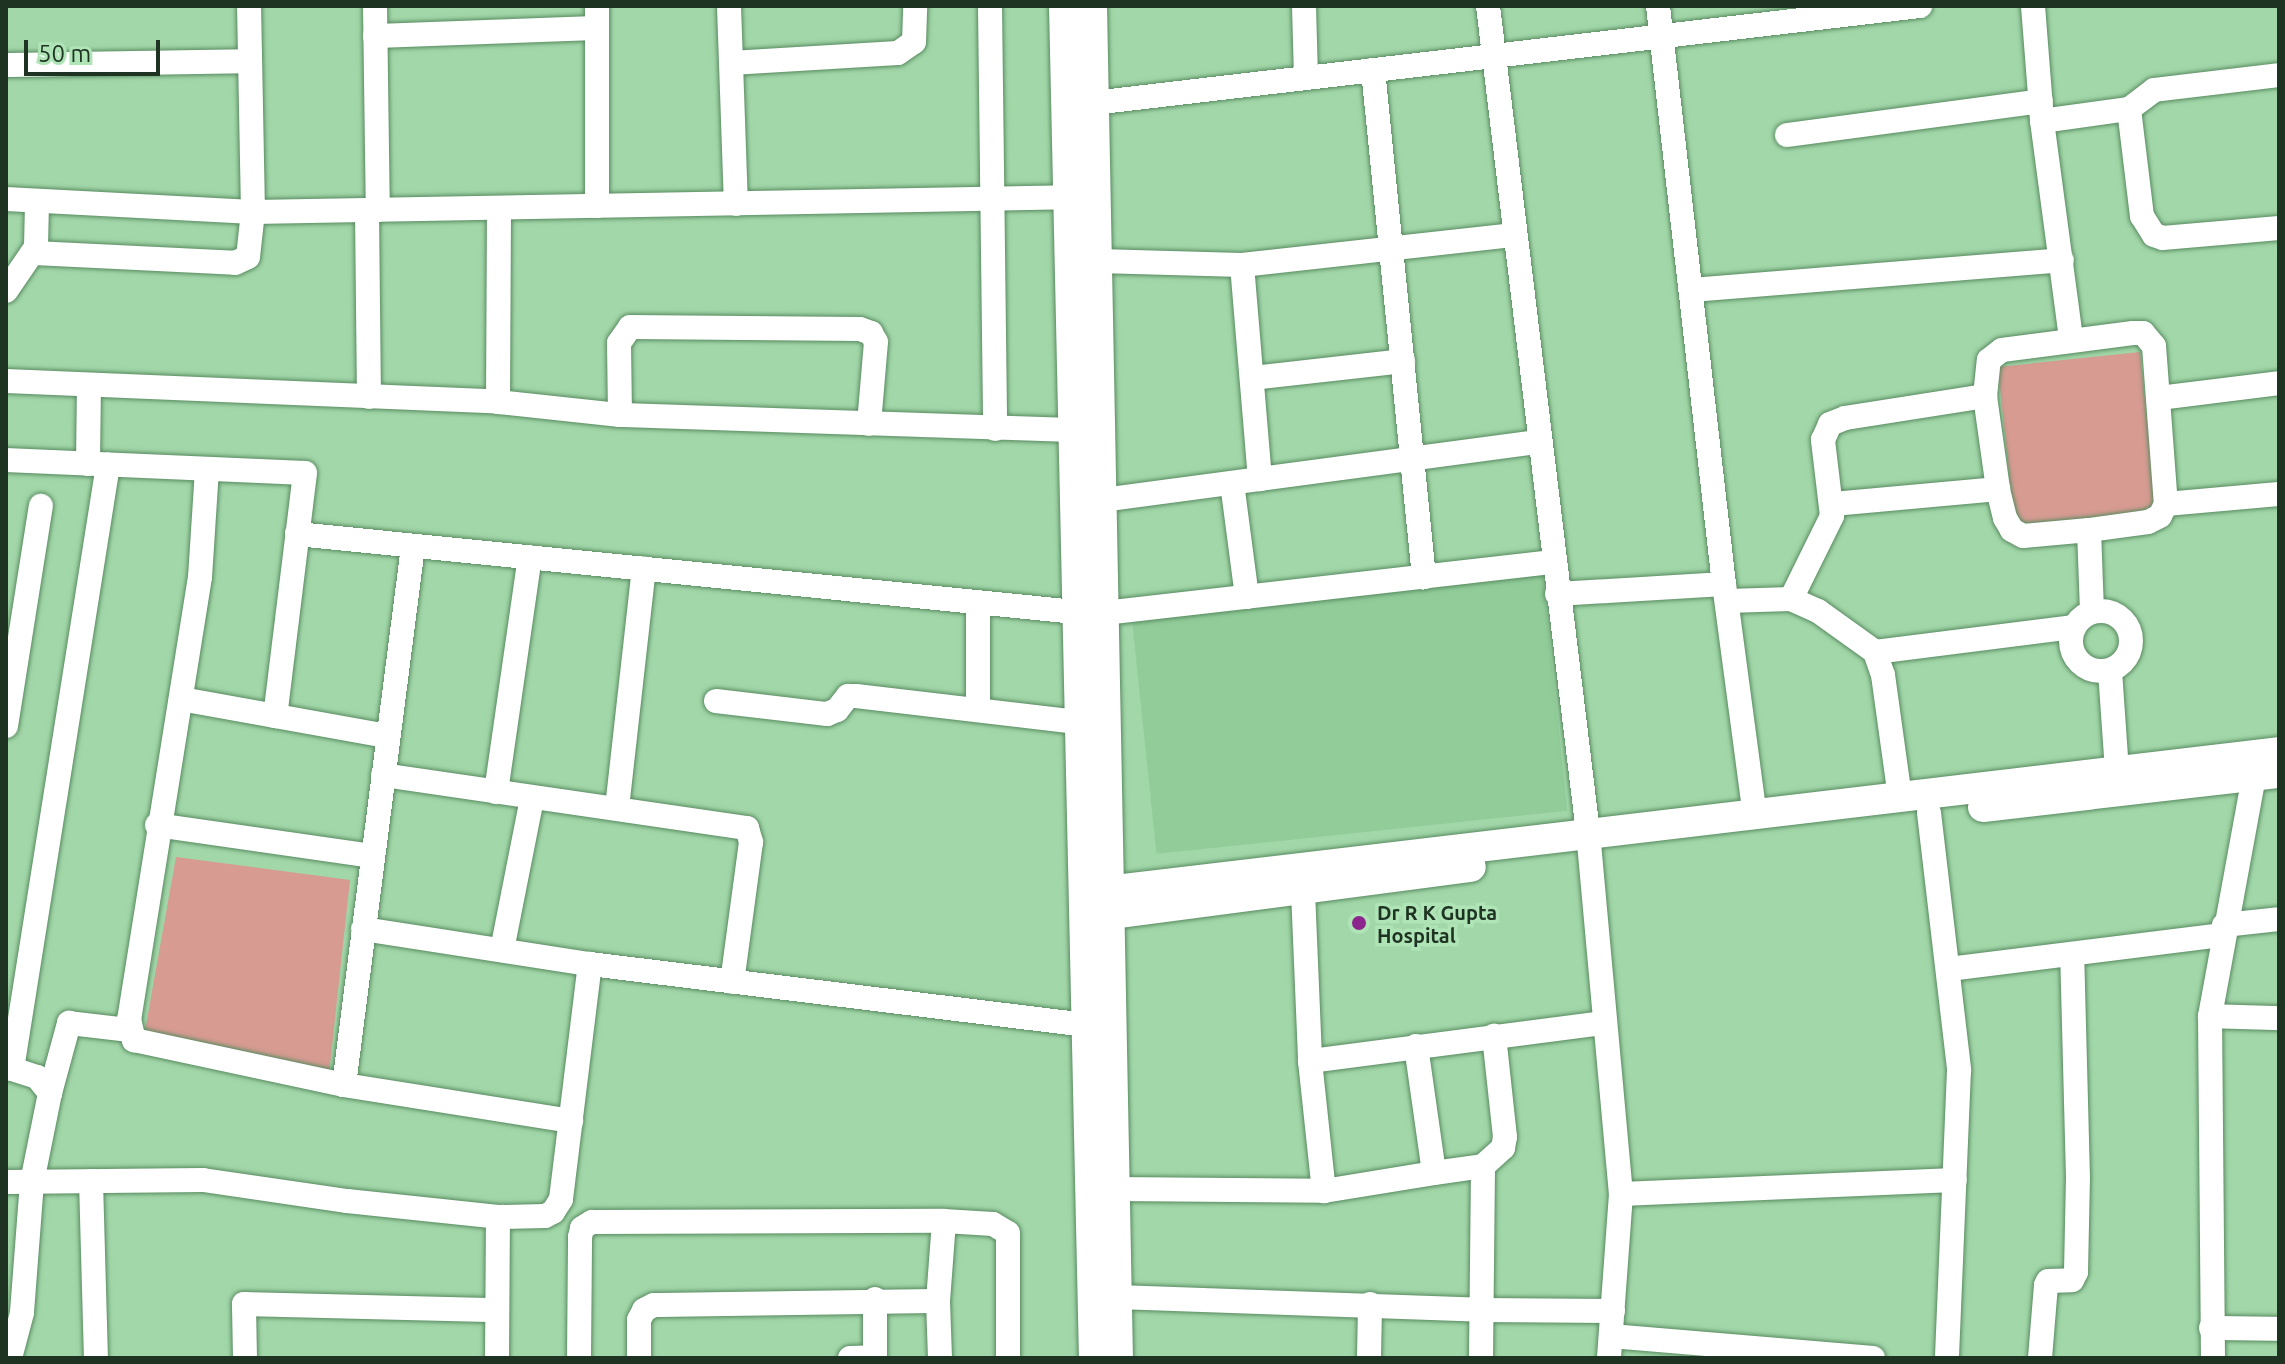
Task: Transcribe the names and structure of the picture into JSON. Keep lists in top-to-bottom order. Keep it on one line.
{"places":["Dr R K Gupta Hospital"],"scale_bar":"50 m"}
